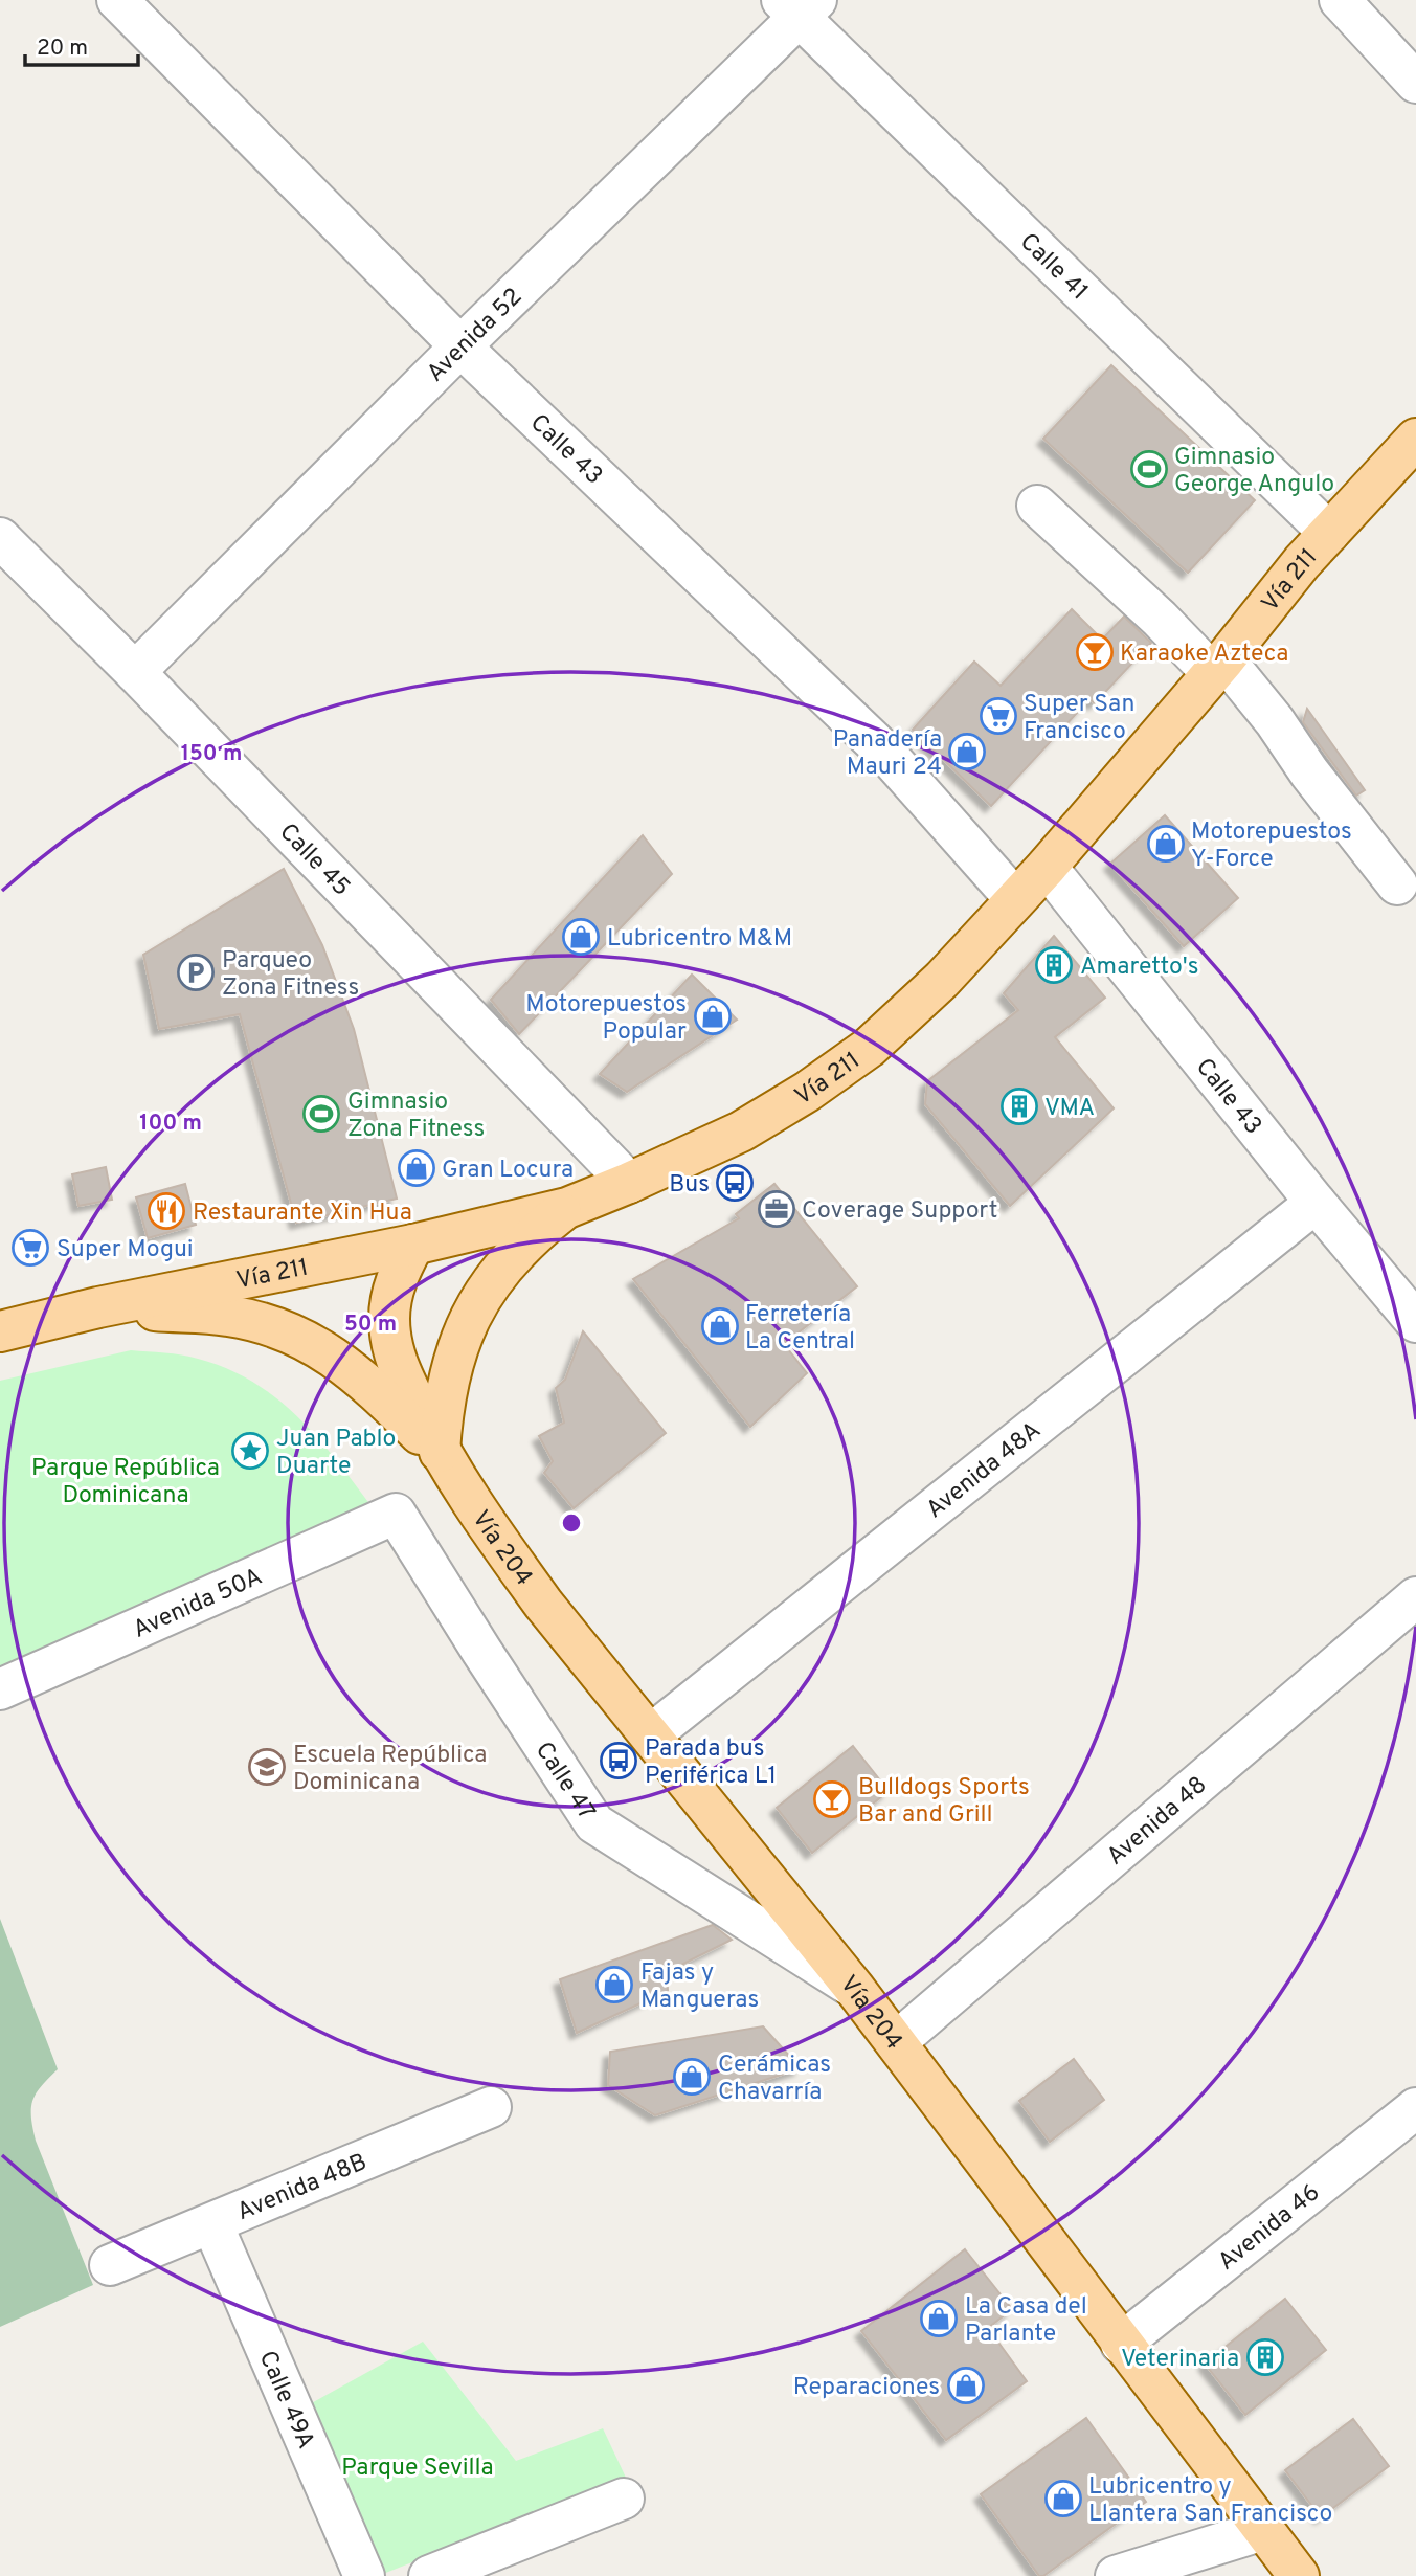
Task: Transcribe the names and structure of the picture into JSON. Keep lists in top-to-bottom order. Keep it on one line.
{"streets":{"main road":["Vía 211","Vía 204"],"street":["Calle 41","Avenida 52","Calle 43","Calle 45","Avenida 48A","Avenida 50A","Calle 47","Avenida 48","Avenida 48B","Avenida 46","Calle 49A"]},"crossings":[["Calle 41","Avenida 52"],["Calle 41","Vía 211"],["Avenida 52","Calle 43"],["Avenida 52","Calle 45"],["Calle 43","Vía 211"],["Calle 43","Avenida 48A"],["Vía 211","Calle 45"],["Vía 211","Vía 204"],["Avenida 48A","Vía 204"],["Vía 204","Calle 47"],["Vía 204","Avenida 48"],["Vía 204","Avenida 46"],["Avenida 50A","Calle 47"],["Avenida 48B","Calle 49A"]],"parks":["Parque República Dominicana","Parque Sevilla"],"places":{"sports":["Gimnasio George Angulo","Gimnasio Zona Fitness"],"bar":["Karaoke Azteca","Bulldogs Sports Bar and Grill"],"supermarket":["Super San Francisco","Super Mogui"],"shop":["Panadería Mauri 24","Motorepuestos Y-Force","Lubricentro M&M","Motorepuestos Popular","Gran Locura","Ferretería La Central","Fajas y Mangueras","Cerámicas Chavarría","La Casa del Parlante","Reparaciones","Lubricentro y Llantera San Francisco"],"building":["Amaretto's","VMA","Veterinaria"],"parking":["Parqueo Zona Fitness"],"bus stop":["Bus","Parada bus Periférica L1"],"office":["Coverage Support"],"restaurant":["Restaurante Xin Hua"],"place":["Juan Pablo Duarte"],"school or university":["Escuela República Dominicana"]},"scale_bar":"20 m","rings":["150 m","100 m","50 m"]}
